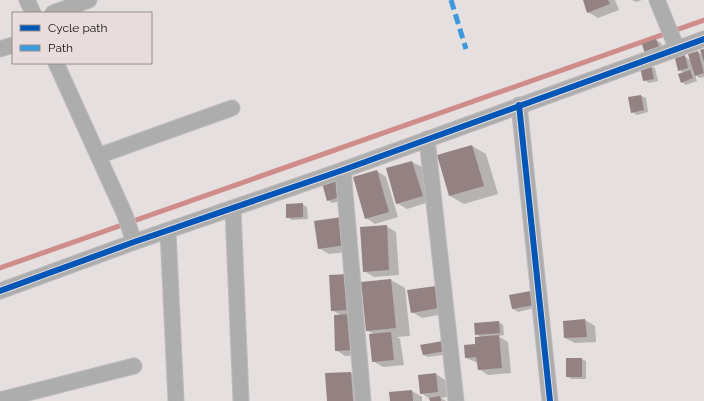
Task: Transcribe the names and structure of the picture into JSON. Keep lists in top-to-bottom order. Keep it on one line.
{"legend":["Cycle path","Path"]}
